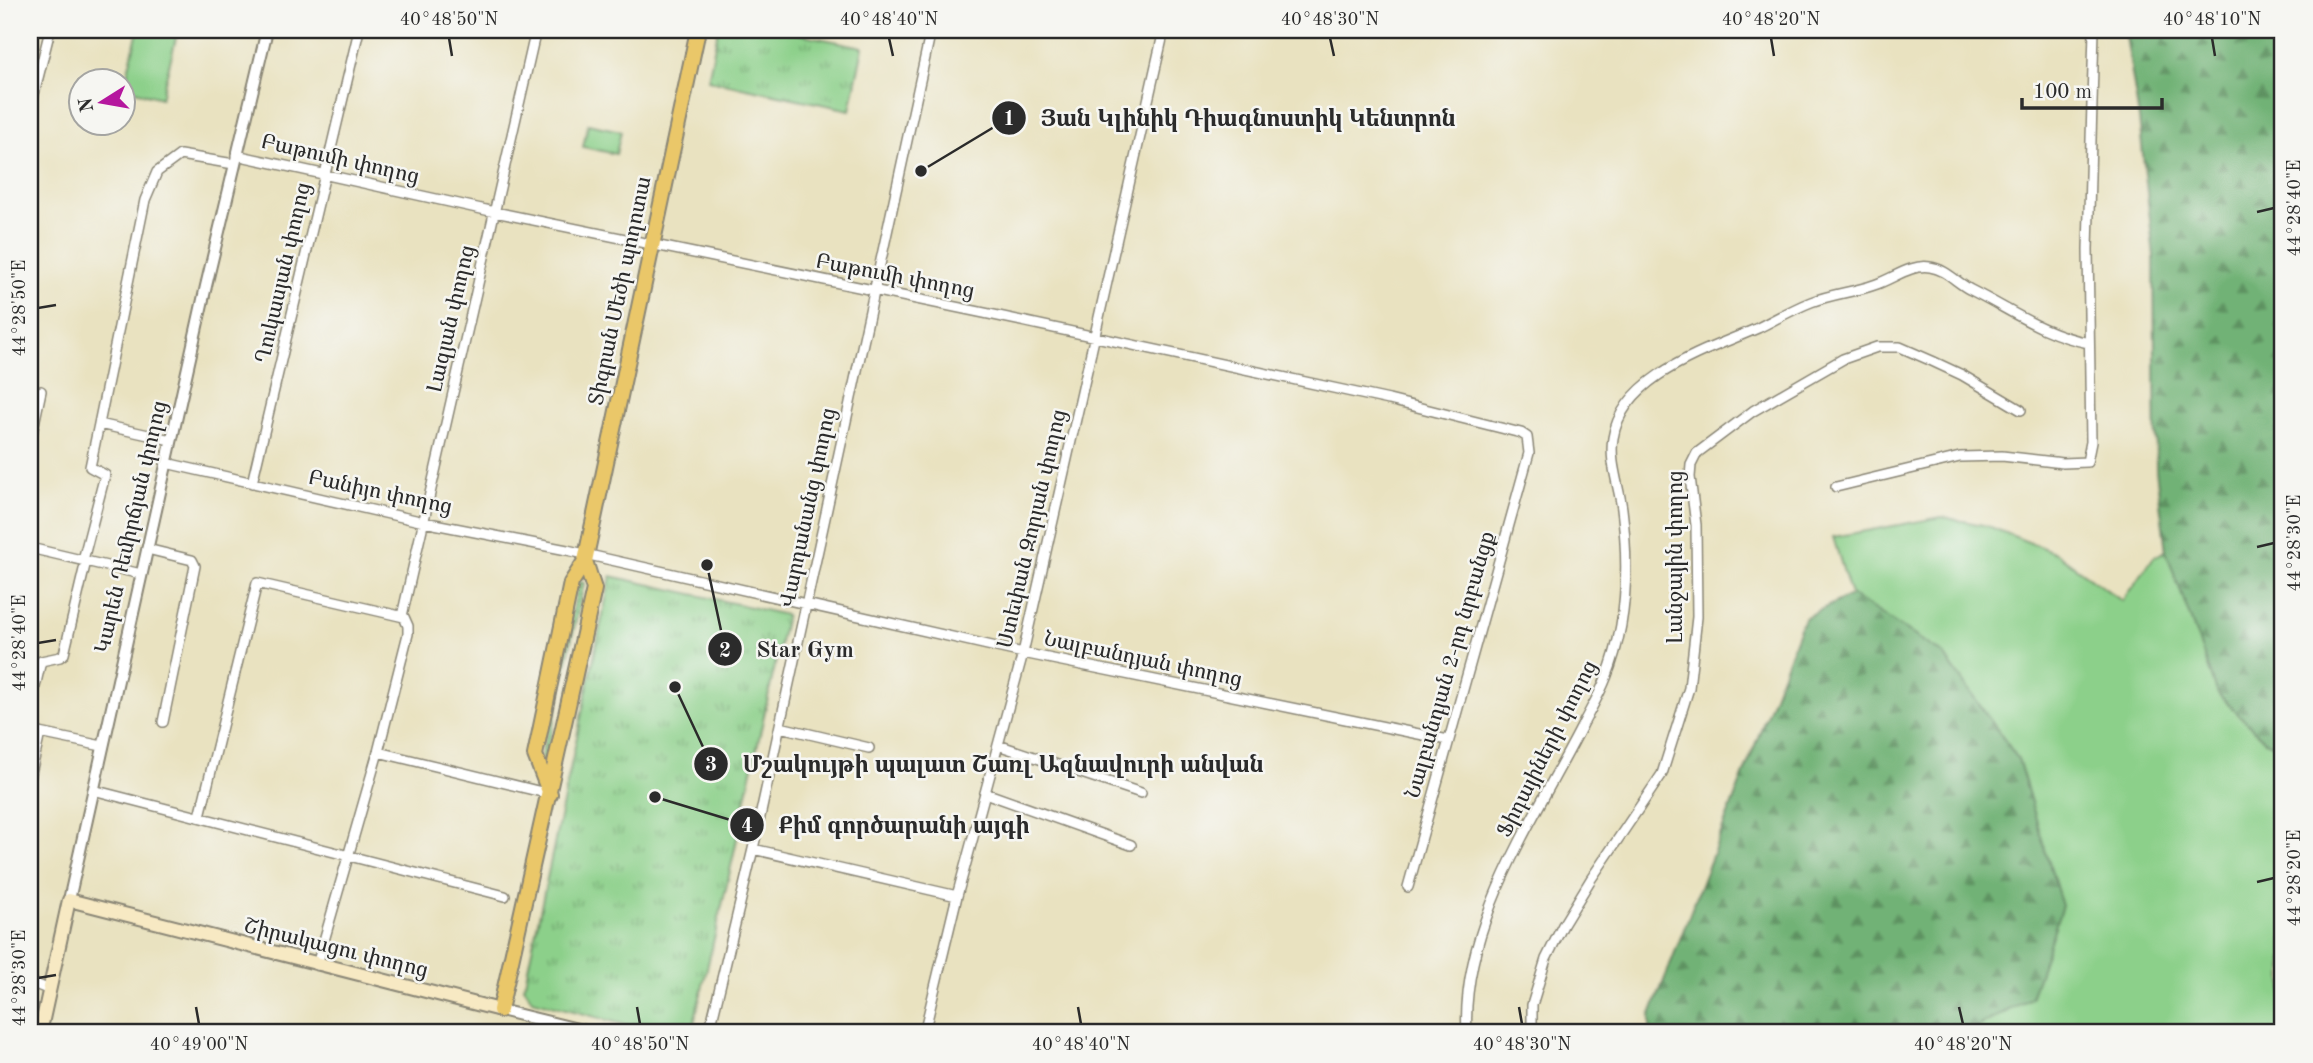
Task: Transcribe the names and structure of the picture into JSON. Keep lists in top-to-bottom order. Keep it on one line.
{"streets":{"main road":["Տիգրան Մեծի պողոտա","Կարեն Դեմիրճյան փողոց","Շիրակացու փողոց"],"street":["Բաթումի փողոց","Ղուկասյան փողոց","Լազյան փողոց","Բանիյո փողոց","Վարդանանց փողոց","Ստեփան Զորյան փողոց","Լանջային փողոց","Նալբանդյան փողոց","Նալբանդյան 2-րդ նրբանցք","Ֆիդայիների փողոց"]},"crossings":[["Բաթումի փողոց","Ղուկասյան փողոց"],["Բաթումի փողոց","Տիգրան Մեծի պողոտա"],["Բաթումի փողոց","Լազյան փողոց"],["Բաթումի փողոց","Վարդանանց փողոց"],["Բաթումի փողոց","Կարեն Դեմիրճյան փողոց"],["Բաթումի փողոց","Ստեփան Զորյան փողոց"],["Բաթումի փողոց","Նալբանդյան 2-րդ նրբանցք"],["Ղուկասյան փողոց","Բանիյո փողոց"],["Տիգրան Մեծի պողոտա","Բանիյո փողոց"],["Տիգրան Մեծի պողոտա","Նալբանդյան փողոց"],["Տիգրան Մեծի պողոտա","Շիրակացու փողոց"],["Լազյան փողոց","Բանիյո փողոց"],["Լազյան փողոց","Շիրակացու փողոց"],["Բանիյո փողոց","Կարեն Դեմիրճյան փողոց"],["Բանիյո փողոց","Նալբանդյան փողոց"],["Վարդանանց փողոց","Նալբանդյան փողոց"],["Կարեն Դեմիրճյան փողոց","Շիրակացու փողոց"],["Ստեփան Զորյան փողոց","Նալբանդյան փողոց"],["Նալբանդյան փողոց","Նալբանդյան 2-րդ նրբանցք"]],"places":["Յան Կլինիկ Դիագնոստիկ Կենտրոն","Star Gym","Մշակույթի պալատ Շառլ Ազնավուրի անվան","Քիմ գործարանի այգի"],"scale_bar":"100 m","north":"left","coordinates":["40°48'50\"N","40°48'40\"N","40°48'30\"N","40°48'20\"N","40°48'10\"N","44°28'40\"E","44°28'50\"E","44°28'30\"E","44°28'20\"E","40°49'00\"N"]}
